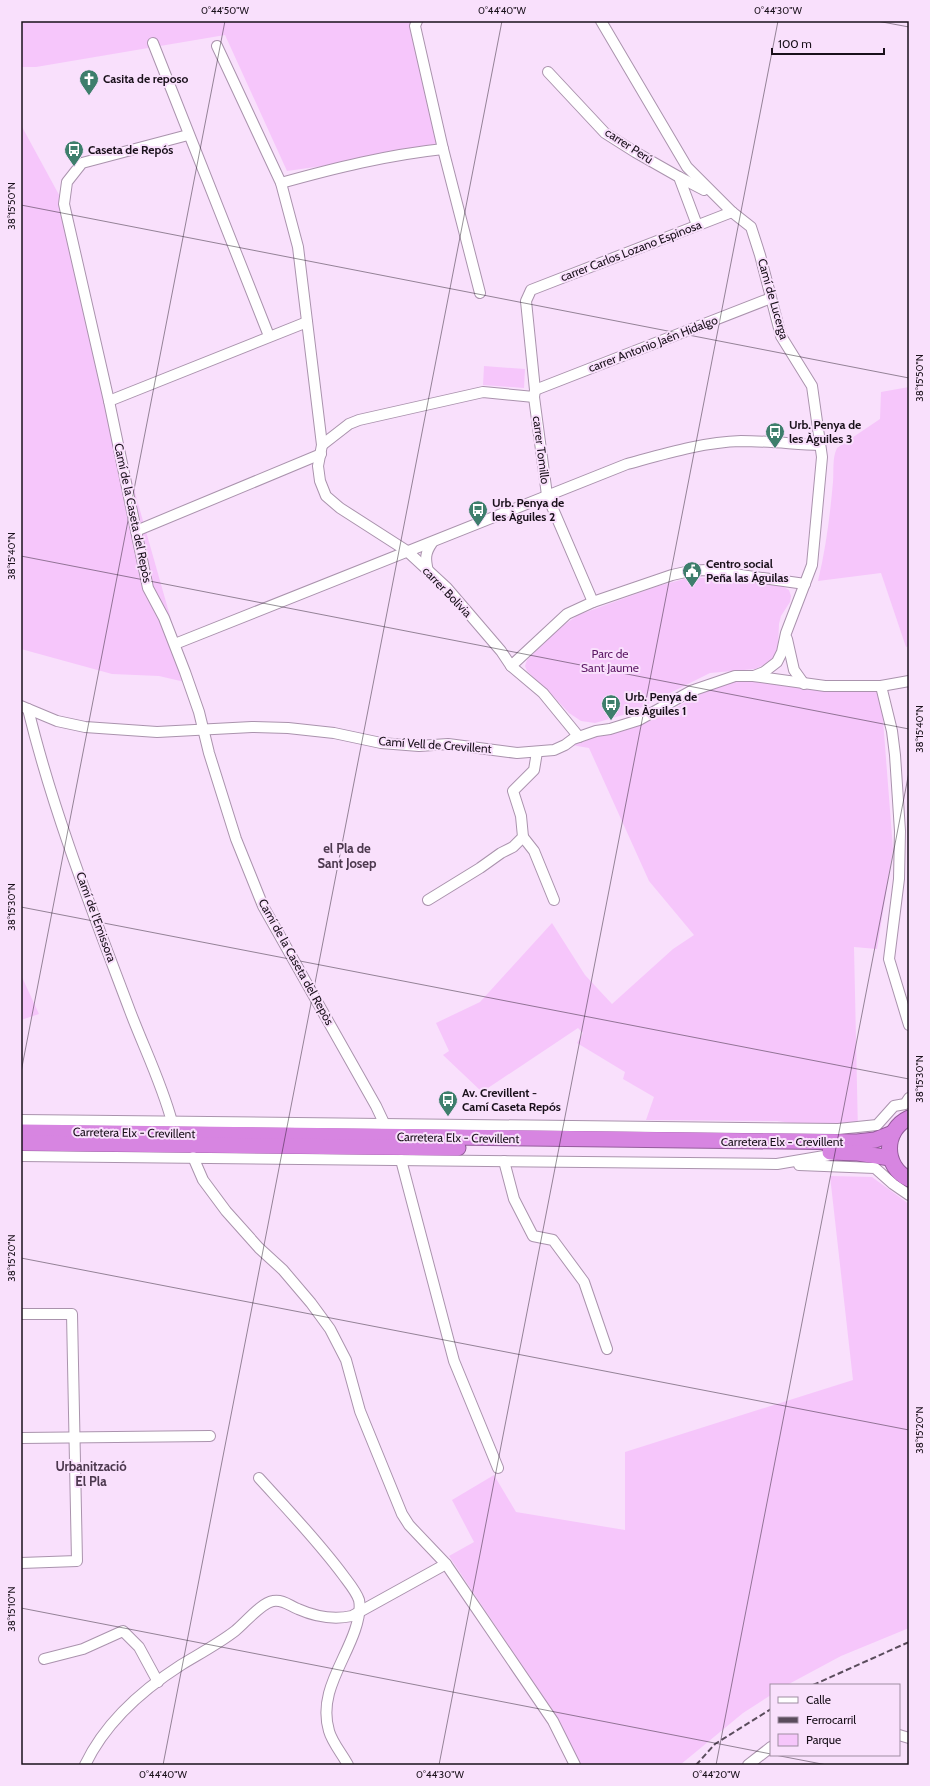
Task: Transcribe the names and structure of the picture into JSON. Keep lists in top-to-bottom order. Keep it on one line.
{"streets":{"highway":["Carretera Elx - Crevillent"],"street":["carrer Perú","carrer Carlos Lozano Espinosa","Camí de Lucerga","carrer Antonio Jaén Hidalgo","carrer Tomillo","Camí de la Caseta del Repòs","carrer Bolivia","Camí Vell de Crevillent","Camí de l'Emissora"]},"crossings":[["carrer Perú","Camí de Lucerga"],["carrer Carlos Lozano Espinosa","Camí de Lucerga"],["carrer Carlos Lozano Espinosa","carrer Tomillo"],["Camí de Lucerga","carrer Antonio Jaén Hidalgo"],["carrer Antonio Jaén Hidalgo","carrer Tomillo"],["Camí de la Caseta del Repòs","Camí Vell de Crevillent"],["carrer Bolivia","Camí Vell de Crevillent"],["Camí Vell de Crevillent","Camí de l'Emissora"]],"districts":["el Pla de Sant Josep","Urbanització El Pla"],"parks":["Parc de Sant Jaume"],"places":{"church":["Casita de reposo"],"bus stop":["Caseta de Repós","Urb. Penya de les Àguiles 3","Urb. Penya de les Àguiles 2","Urb. Penya de les Àguiles 1","Av. Crevillent - Camí Caseta Repós"],"public building":["Centro social Peña las Águilas"]},"legend":["Calle","Ferrocarril","Parque"],"scale_bar":"100 m","coordinates":["0°44'50\"W","0°44'40\"W","0°44'30\"W","38°15'50\"N","38°15'40\"N","38°15'30\"N","38°15'20\"N","38°15'10\"N","0°44'20\"W"]}
